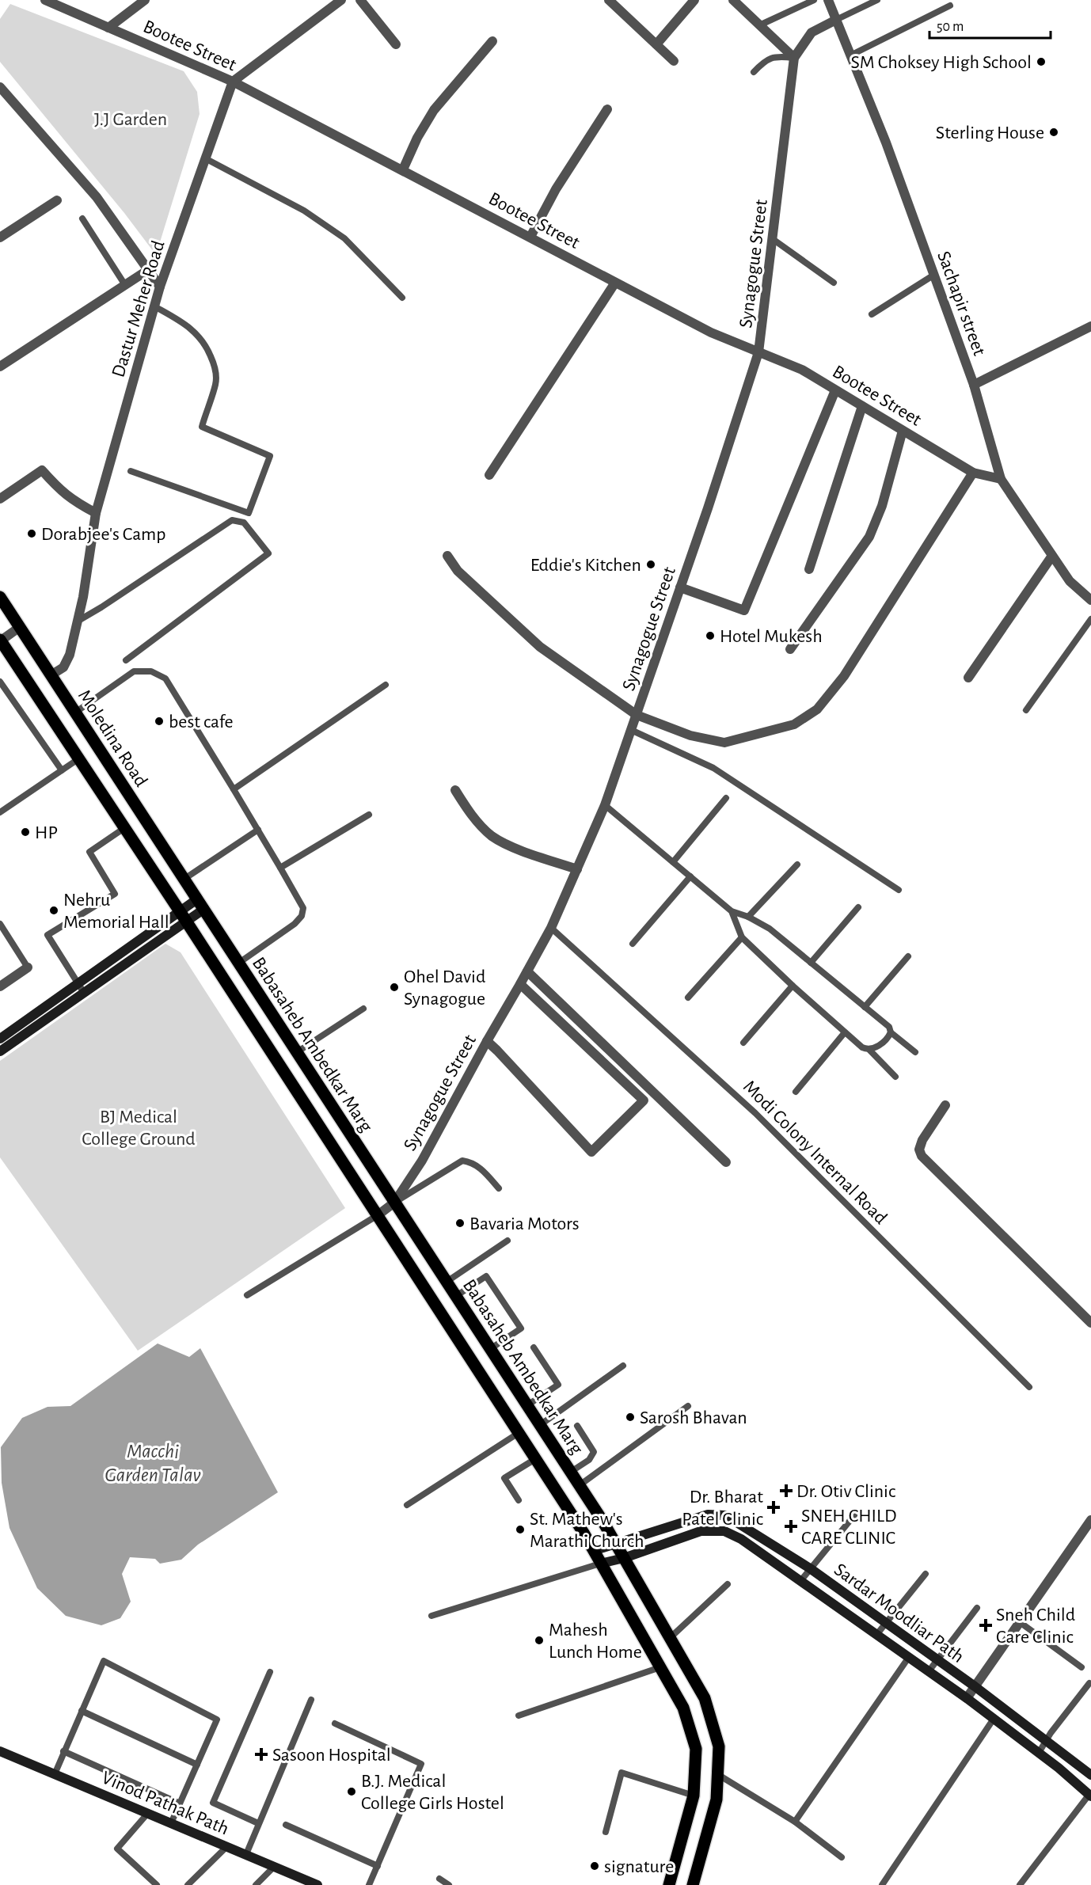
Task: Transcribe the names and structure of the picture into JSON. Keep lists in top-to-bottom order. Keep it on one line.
{"streets":{"main road":["Moledina Road","Babasaheb Ambedkar Marg","Sardar Moodliar Path","Vinod Pathak Path"],"street":["Bootee Street","Synagogue Street","Sachapir street","Dastur Meher Road"],"lane":["Modi Colony Internal Road"]},"crossings":[["Bootee Street","Synagogue Street"],["Bootee Street","Sachapir street"],["Bootee Street","Dastur Meher Road"],["Synagogue Street","Sachapir street"],["Synagogue Street","Babasaheb Ambedkar Marg"],["Synagogue Street","Modi Colony Internal Road"],["Dastur Meher Road","Moledina Road"],["Moledina Road","Babasaheb Ambedkar Marg"],["Babasaheb Ambedkar Marg","Sardar Moodliar Path"]],"water":["Macchi Garden Talav"],"parks":["J.J Garden","BJ Medical College Ground"],"places":{"other":["SM Choksey High School","Sterling House","Dorabjee's Camp","Eddie's Kitchen","Hotel Mukesh","best cafe","HP","Nehru Memorial Hall","Ohel David Synagogue","Bavaria Motors","Sarosh Bhavan","St. Mathew's Marathi Church","Mahesh Lunch Home","B.J. Medical College Girls Hostel","signature"],"health":["Dr. Otiv Clinic","Dr. Bharat Patel Clinic","SNEH CHILD CARE CLINIC","Sneh Child Care Clinic","Sasoon Hospital"]},"scale_bar":"50 m"}
